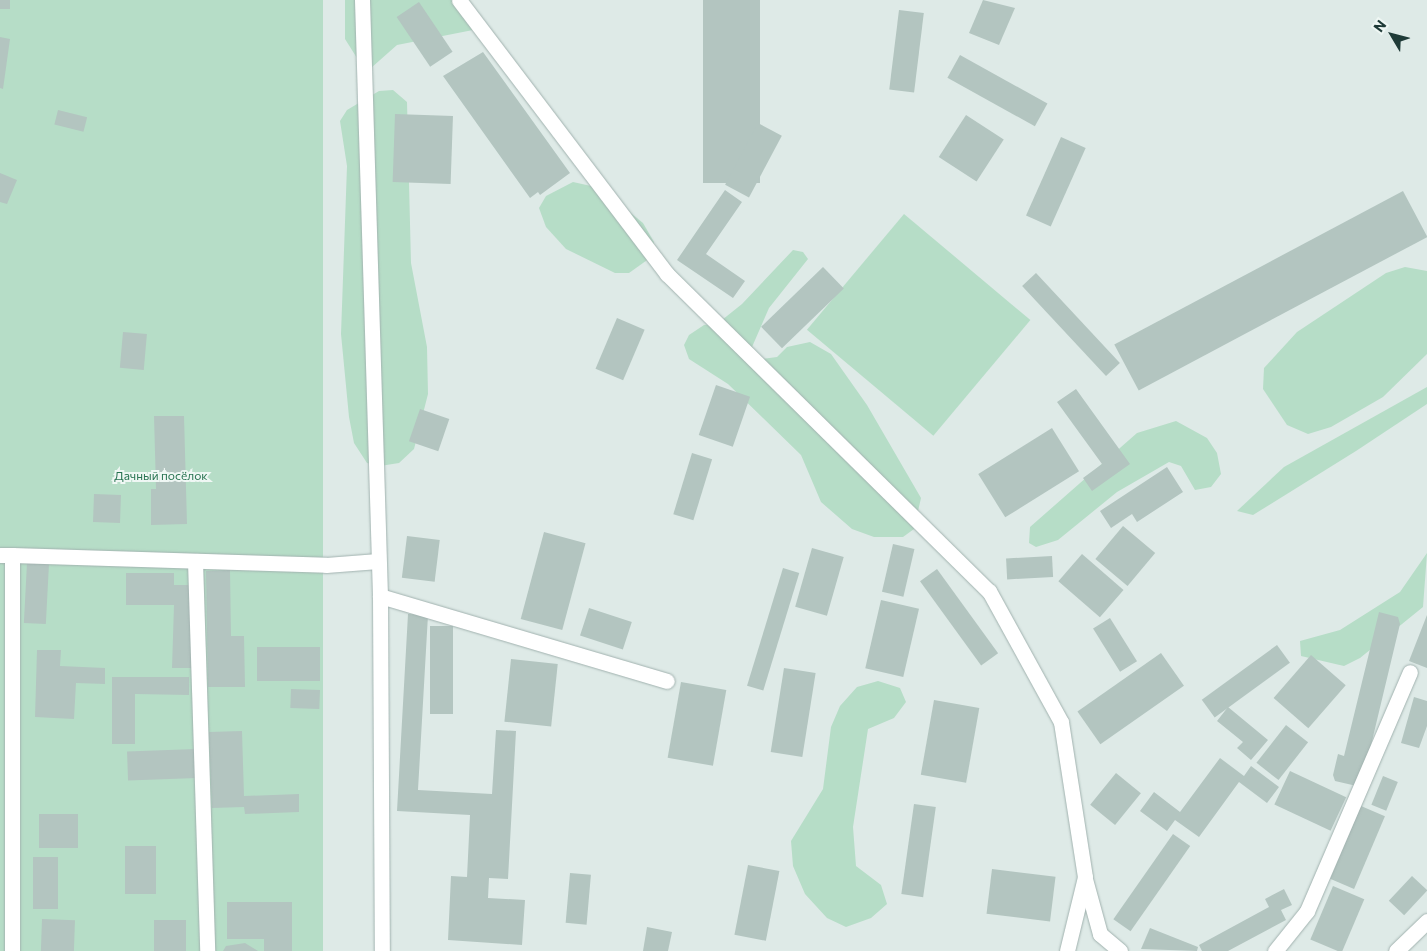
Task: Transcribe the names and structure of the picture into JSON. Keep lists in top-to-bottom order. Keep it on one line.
{"parks":["Дачный посёлок"],"north":"top left"}
